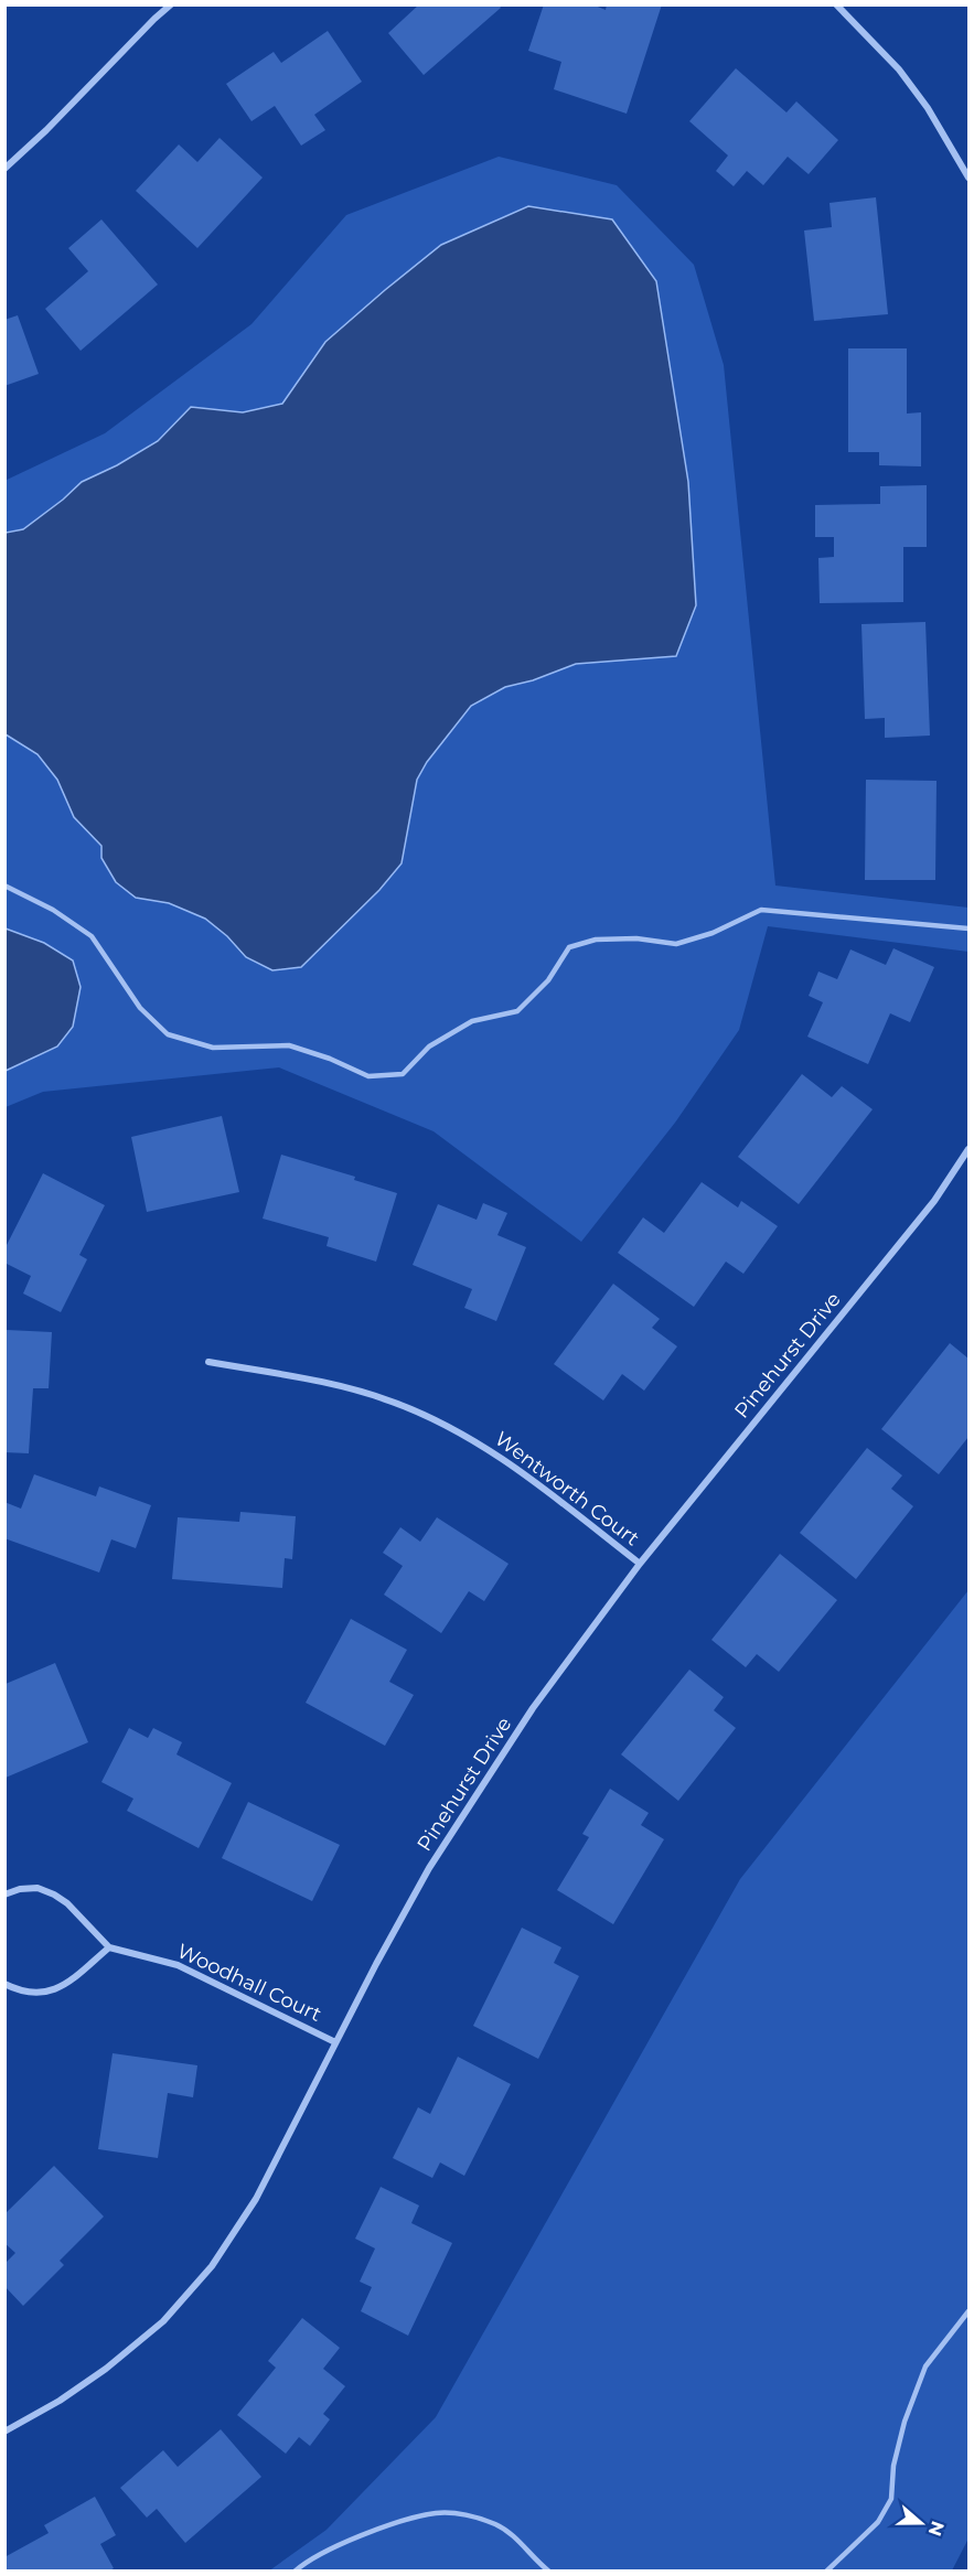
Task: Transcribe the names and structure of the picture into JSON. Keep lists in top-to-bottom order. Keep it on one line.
{"streets":{"street":["Pinehurst Drive","Wentworth Court","Woodhall Court"]},"crossings":[["Pinehurst Drive","Wentworth Court"],["Pinehurst Drive","Woodhall Court"]],"north":"right"}
